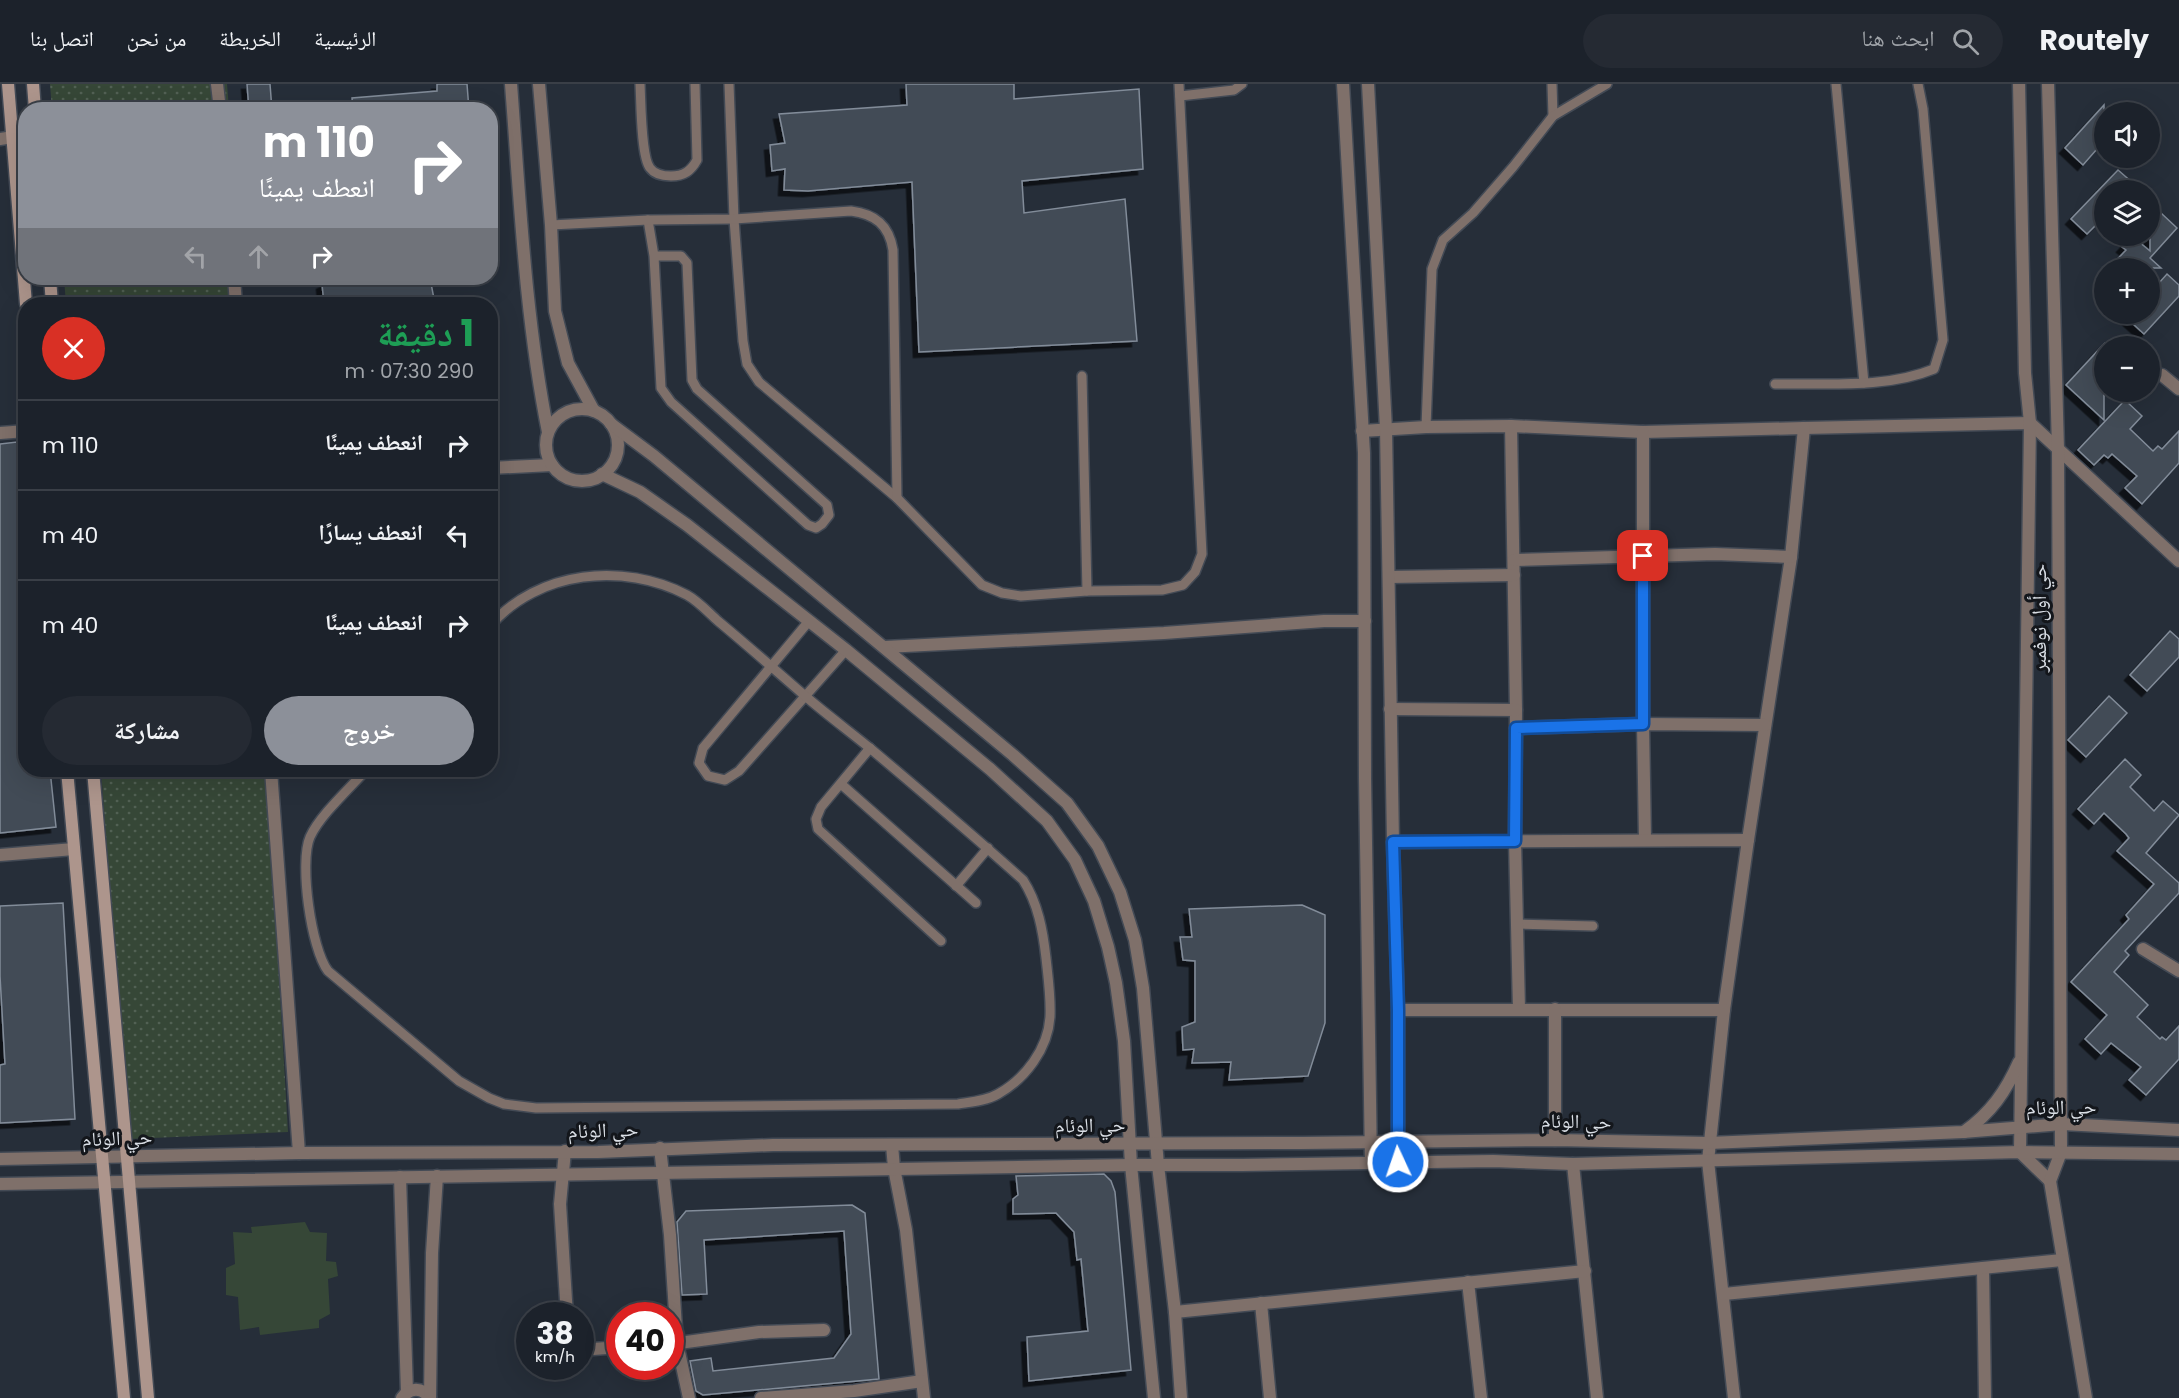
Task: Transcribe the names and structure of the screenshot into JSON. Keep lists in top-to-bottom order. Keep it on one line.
{"streets":{"street":["حي أول نوفمبر","حي الوئام"]},"crossings":[["حي أول نوفمبر","حي الوئام"]],"page":{"header":"Routely","search":"ابحث هنا","nav":["الرئيسية","الخريطة","من نحن","اتصل بنا"],"map_buttons":["+","−"],"turn":["110 m","انعطف يمينًا"],"heading":["1 دقيقة","290 m · 07:30"],"list":[{"name":"انعطف يمينًا","value":"110 m"},{"name":"انعطف يسارًا","value":"40 m"},{"name":"انعطف يمينًا","value":"40 m"}],"buttons":["خروج","مشاركة"],"speed":"38 km/h","limit":"40"}}
